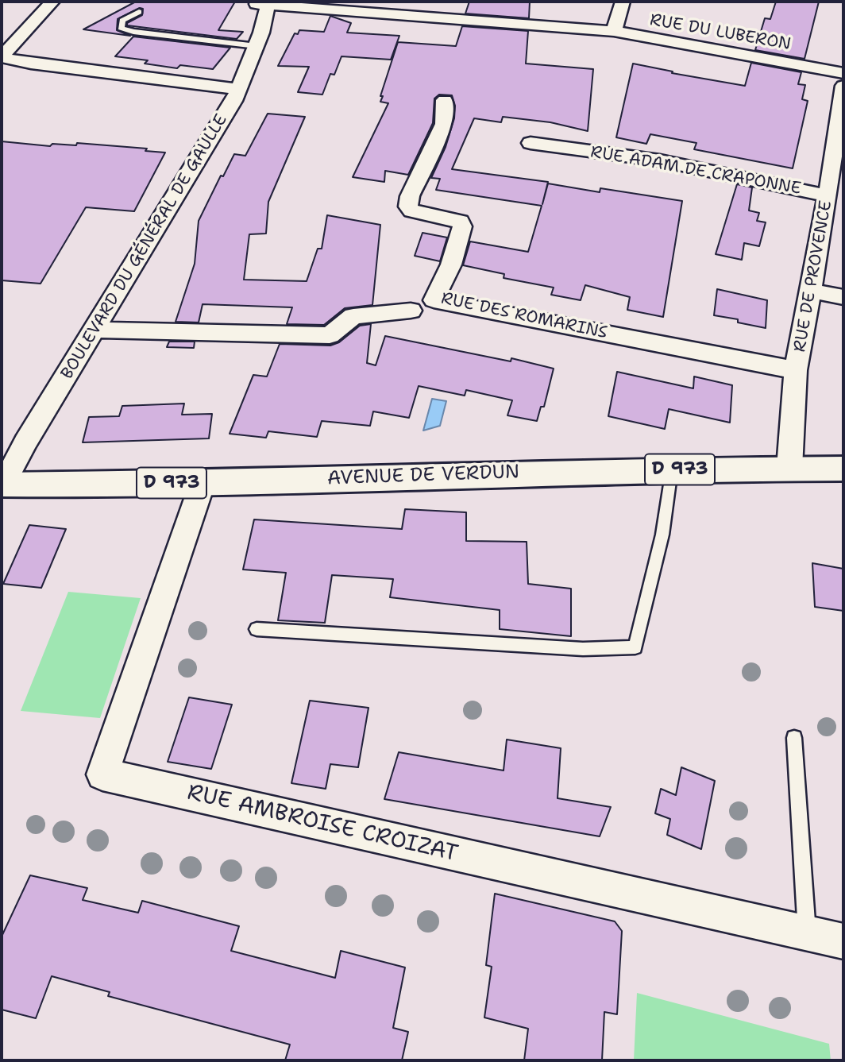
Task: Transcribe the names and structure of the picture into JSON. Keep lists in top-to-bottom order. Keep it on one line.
{"streets":{"main road":["D 973","AVENUE DE VERDUN"],"street":["RUE DU LUBERON","RUE ADAM DE CRAPONNE","BOULEVARD DU GÉNÉRAL DE GAULLE","RUE DE PROVENCE","RUE DES ROMARINS","RUE AMBROISE CROIZAT"]},"crossings":[["RUE DU LUBERON","BOULEVARD DU GÉNÉRAL DE GAULLE"],["RUE ADAM DE CRAPONNE","RUE DE PROVENCE"],["BOULEVARD DU GÉNÉRAL DE GAULLE","AVENUE DE VERDUN"],["RUE DE PROVENCE","RUE DES ROMARINS"],["RUE DE PROVENCE","AVENUE DE VERDUN"],["AVENUE DE VERDUN","RUE AMBROISE CROIZAT"]]}
